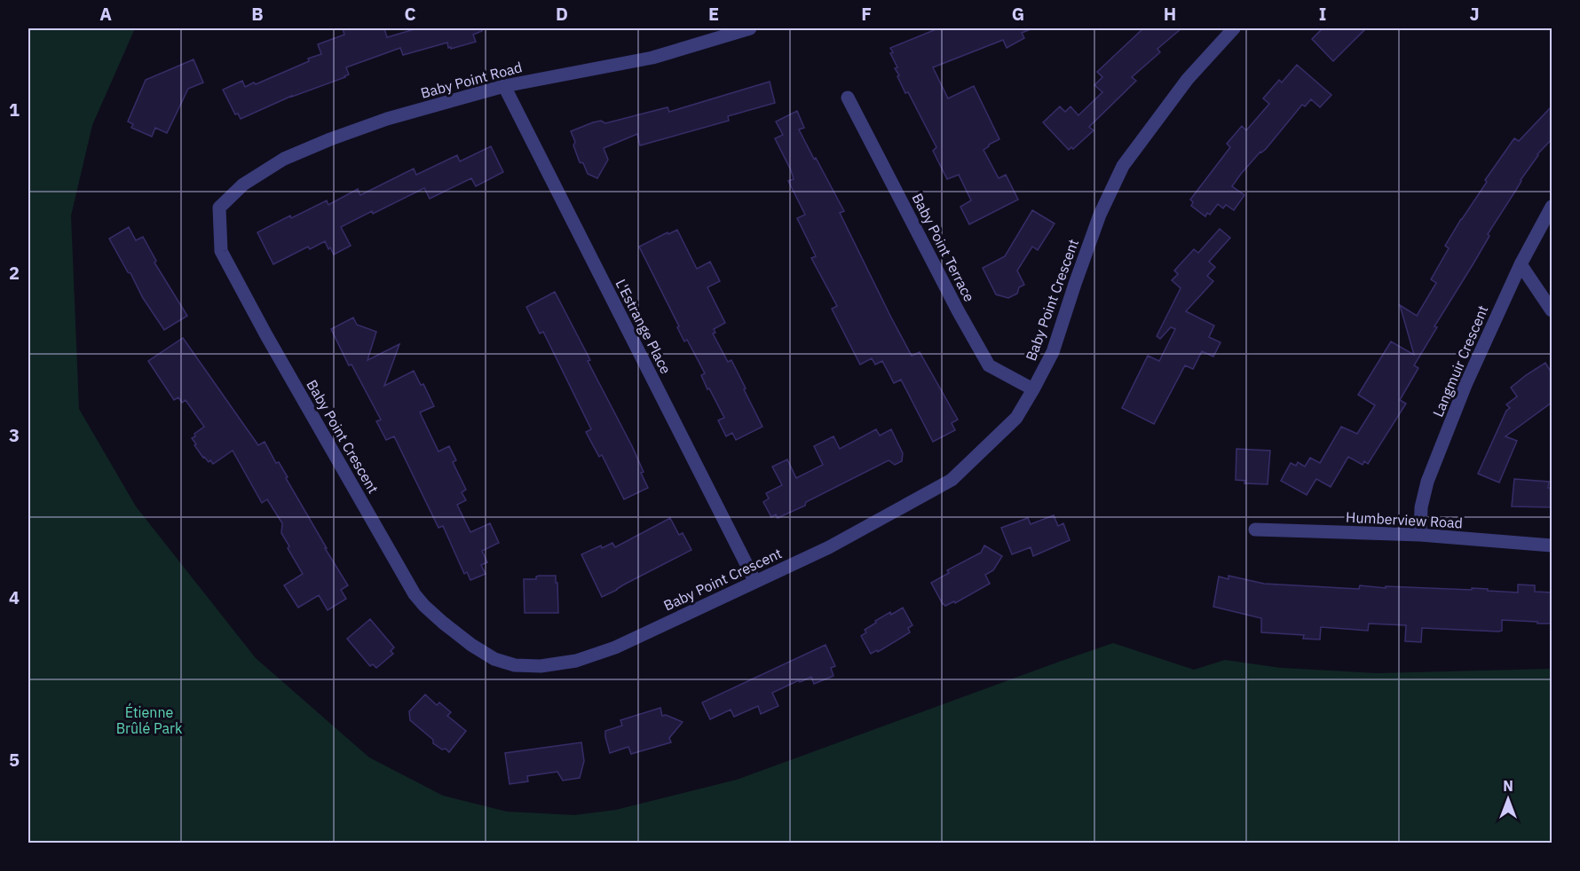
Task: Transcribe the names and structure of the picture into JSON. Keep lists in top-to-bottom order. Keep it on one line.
{"streets":{"street":["Baby Point Road","Baby Point Terrace","Baby Point Crescent","L'Estrange Place","Langmuir Crescent","Humberview Road"]},"crossings":[["Baby Point Road","Baby Point Crescent"],["Baby Point Road","L'Estrange Place"],["Baby Point Terrace","Baby Point Crescent"],["Baby Point Crescent","L'Estrange Place"],["Langmuir Crescent","Humberview Road"]],"parks":["Étienne Brûlé Park"],"north":"top","grid":{"columns":["A","B","C","D","E","F","G","H","I","J"],"rows":["1","2","3","4","5"]}}
